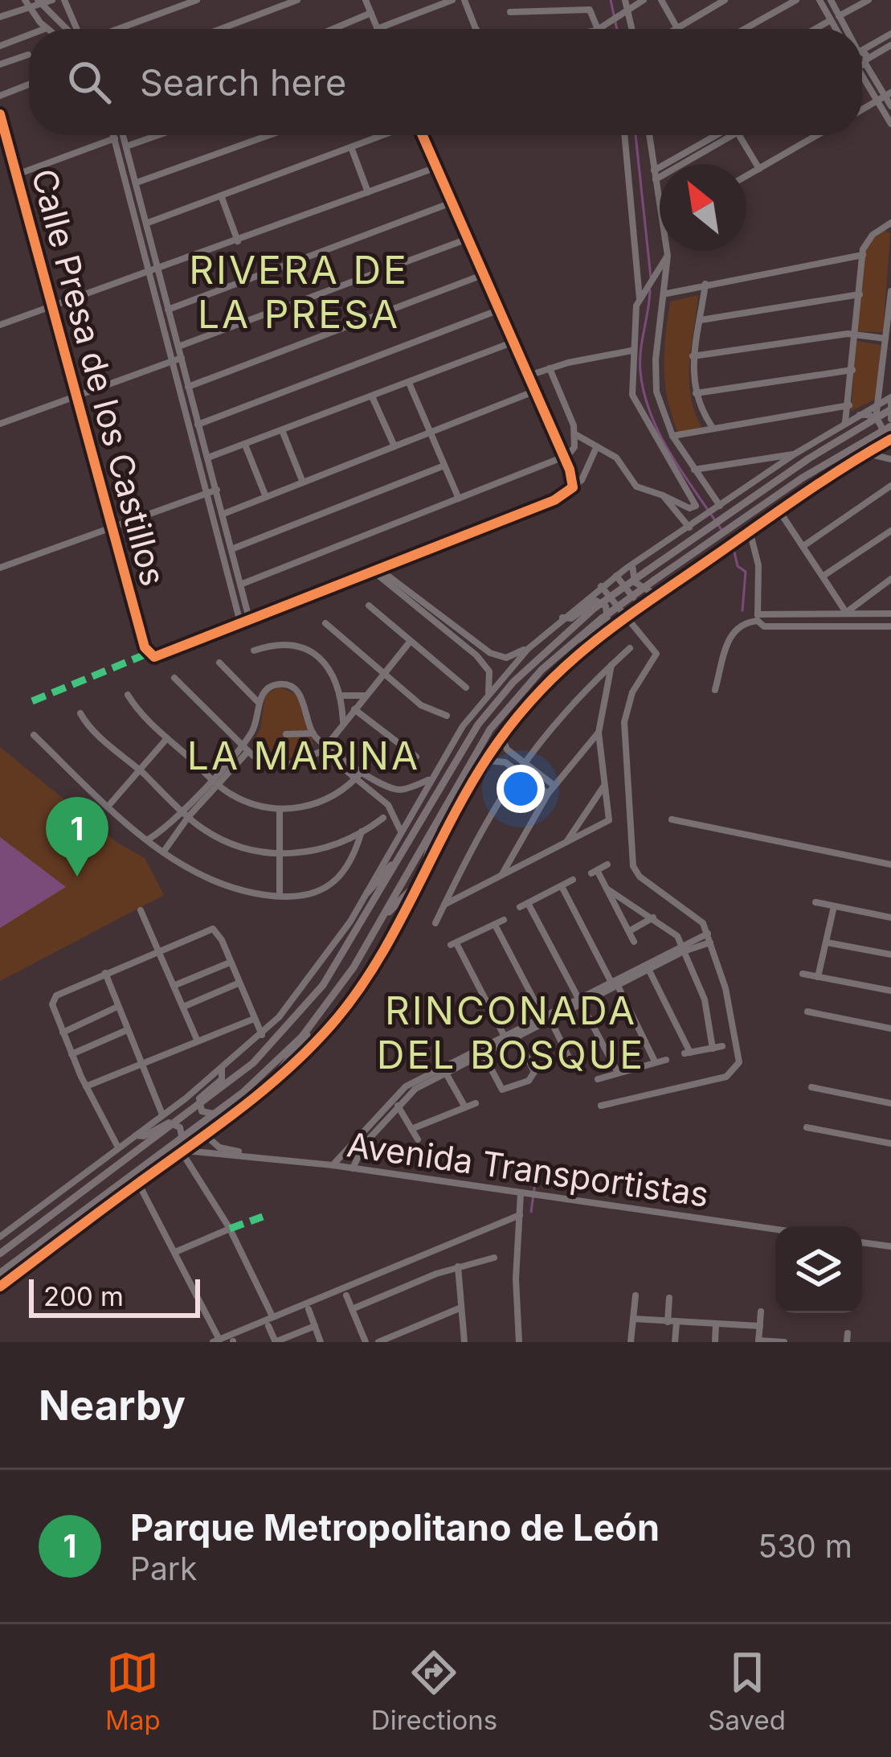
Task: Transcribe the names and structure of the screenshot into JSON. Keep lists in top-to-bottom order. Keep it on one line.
{"streets":{"street":["Calle Presa de los Castillos","Avenida Transportistas"]},"districts":["RIVERA DE LA PRESA","LA MARINA","RINCONADA DEL BOSQUE"],"scale_bar":"200 m","north":"top left","page":{"search":"Search here","pins":"1","scale":"200 m","heading":"Nearby","list":[{"mark":"1","name":"Parque Metropolitano de León","note":"Park","value":"530 m"}],"nav":["Map","Directions","Saved"]}}
